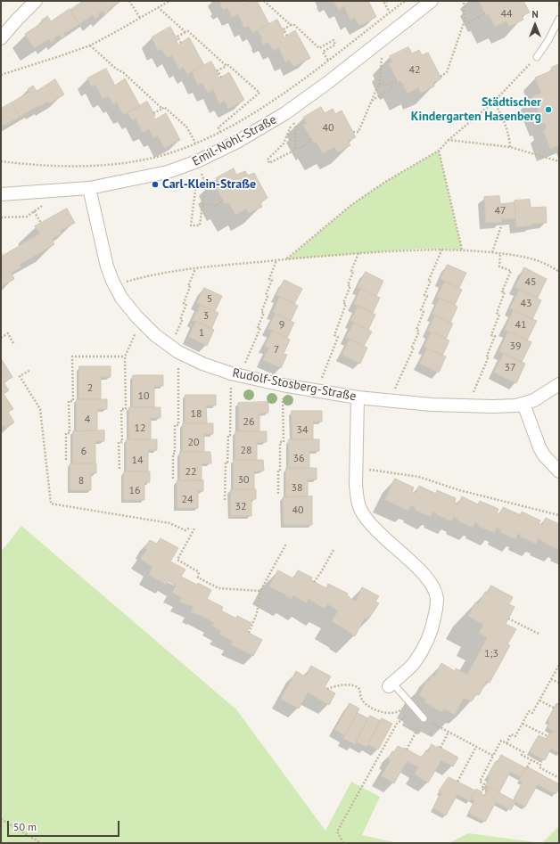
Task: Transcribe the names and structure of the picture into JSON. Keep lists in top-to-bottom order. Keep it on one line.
{"streets":{"street":["Emil-Nohl-Straße","Rudolf-Stosberg-Straße"]},"crossings":[["Emil-Nohl-Straße","Rudolf-Stosberg-Straße"]],"places":["Städtischer Kindergarten Hasenberg","Carl-Klein-Straße"],"house_numbers":["44","42","40","47","45","5","43","3","9","41","1","39","7","37","2","10","18","4","26","12","34","20","28","6","36","14","22","30","8","38","16","24","32","40","1;3"],"scale_bar":"50 m","north":"top"}
